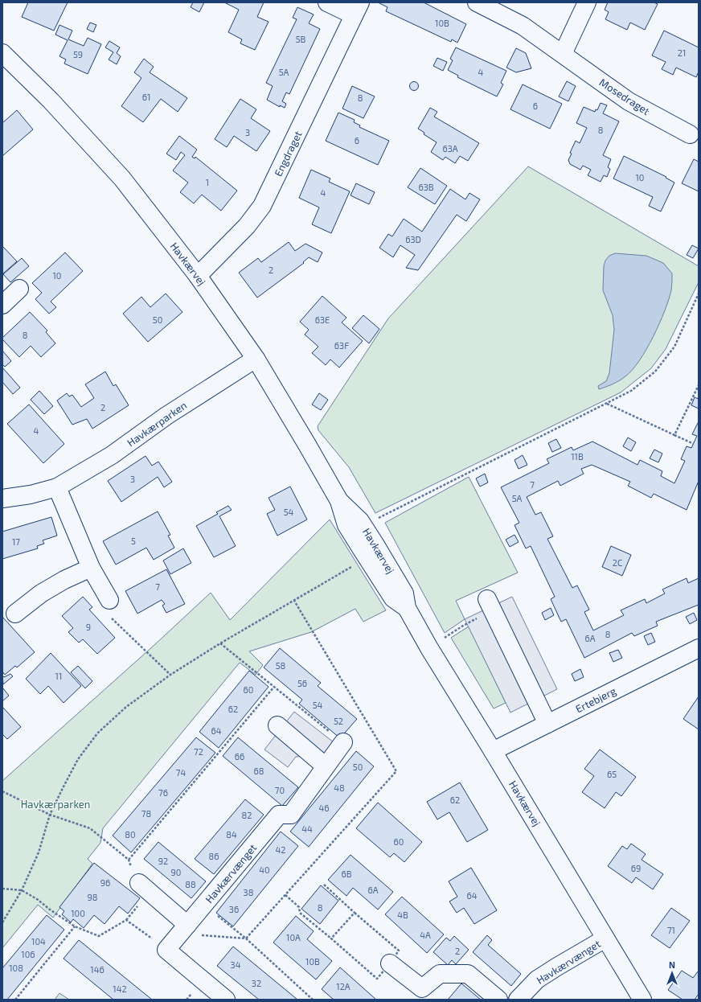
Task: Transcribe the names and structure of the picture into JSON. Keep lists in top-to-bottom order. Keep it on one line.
{"streets":{"street":["Mosedraget","Engdraget","Havkærvej","Havkærparken","Ertebjerg","Havkærvænget"]},"crossings":[["Engdraget","Havkærvej"],["Havkærvej","Havkærparken"],["Havkærvej","Ertebjerg"],["Havkærvej","Havkærvænget"]],"parks":["Havkærparken"],"house_numbers":["10B","5B","21","59","5A","4","61","8","6","8","3","6","63A","10","1","63B","4","63D","2","10","50","63E","8","63F","2","4","11B","3","7","5A","54","5","17","2C","7","9","8","6A","58","11","56","60","54","62","52","64","72","66","50","68","74","65","48","70","76","62","46","78","82","44","80","84","60","42","86","92","69","40","90","6B","96","88","6A","38","64","98","8","36","100","4B","71","4A","10A","104","2","106","10B","34","108","146","32","12A","142"],"north":"top"}
